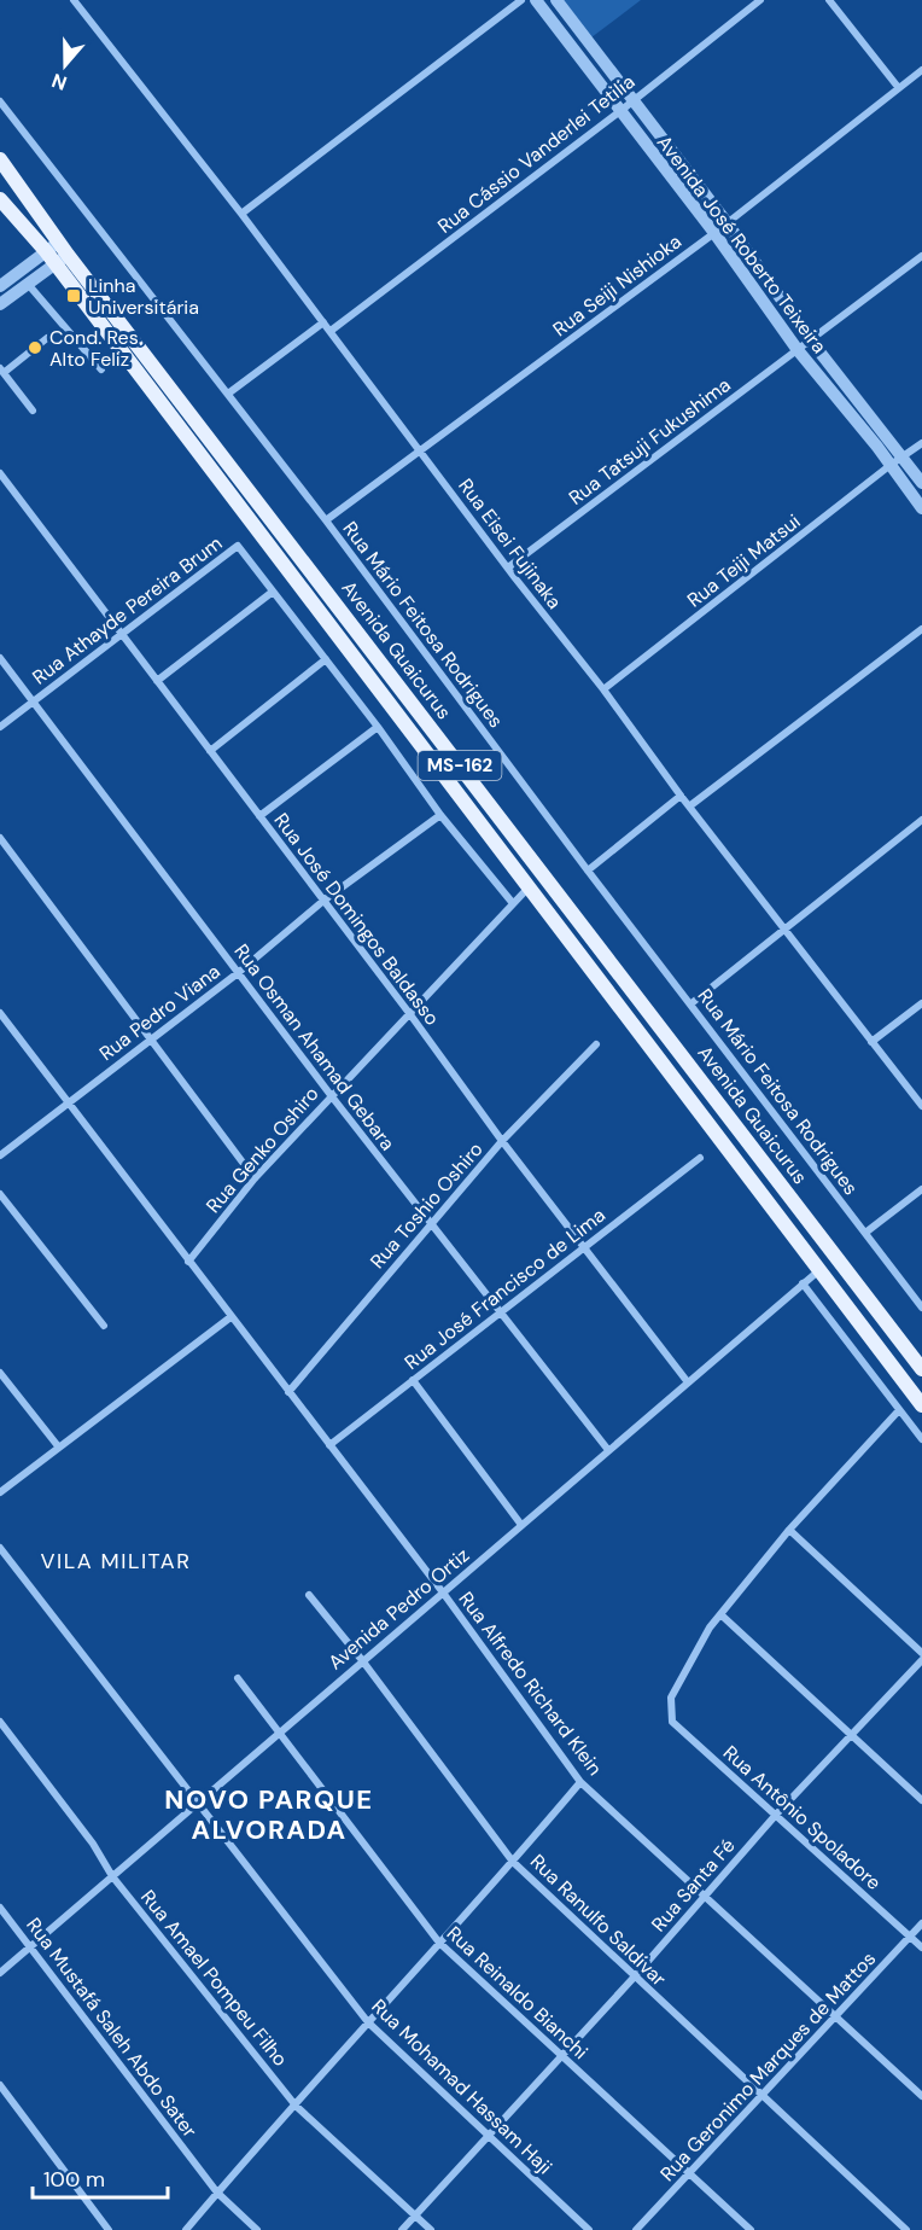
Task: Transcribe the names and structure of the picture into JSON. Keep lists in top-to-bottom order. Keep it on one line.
{"streets":{"main road":["Avenida Guaicurus","MS-162"],"street":["Rua Cássio Vanderlei Tetilia","Avenida José Roberto Teixeira","Rua Seiji Nishioka","Rua Tatsuji Fukushima","Rua Eisei Fujinaka","Rua Teiji Matsui","Rua Athayde Pereira Brum","Rua Mário Feitosa Rodrigues","Rua José Domingos Baldasso","Rua Pedro Viana","Rua Osman Ahamad Gebara","Rua Genko Oshiro","Rua Toshio Oshiro","Rua José Francisco de Lima","Avenida Pedro Ortiz","Rua Alfredo Richard Klein","Rua Antônio Spoladore","Rua Santa Fé","Rua Ranulfo Saldivar","Rua Amael Pompeu Filho","Rua Reinaldo Bianchi","Rua Mustafá Saleh Abdo Sater","Rua Geronimo Marques de Mattos","Rua Mohamad Hassam Haji"]},"crossings":[["Rua Cássio Vanderlei Tetilia","Avenida José Roberto Teixeira"],["Rua Cássio Vanderlei Tetilia","Rua Eisei Fujinaka"],["Avenida José Roberto Teixeira","Rua Seiji Nishioka"],["Avenida José Roberto Teixeira","Rua Tatsuji Fukushima"],["Avenida José Roberto Teixeira","Rua Teiji Matsui"],["Rua Seiji Nishioka","Rua Eisei Fujinaka"],["Rua Seiji Nishioka","Rua Mário Feitosa Rodrigues"],["Rua Tatsuji Fukushima","Rua Eisei Fujinaka"],["Rua Eisei Fujinaka","Rua Teiji Matsui"],["Rua Athayde Pereira Brum","Rua José Domingos Baldasso"],["Rua Athayde Pereira Brum","Rua Osman Ahamad Gebara"],["Avenida Guaicurus","Rua Genko Oshiro"],["Avenida Guaicurus","Avenida Pedro Ortiz"],["Rua José Domingos Baldasso","Rua Pedro Viana"],["Rua José Domingos Baldasso","Rua Genko Oshiro"],["Rua José Domingos Baldasso","Rua Toshio Oshiro"],["Rua José Domingos Baldasso","Rua José Francisco de Lima"],["Rua José Domingos Baldasso","Avenida Pedro Ortiz"],["Rua Pedro Viana","Rua Osman Ahamad Gebara"],["Rua Pedro Viana","Rua Alfredo Richard Klein"],["Rua Osman Ahamad Gebara","Rua Genko Oshiro"],["Rua Osman Ahamad Gebara","Rua Toshio Oshiro"],["Rua Osman Ahamad Gebara","Rua José Francisco de Lima"],["Rua Osman Ahamad Gebara","Avenida Pedro Ortiz"],["Rua Genko Oshiro","Rua Alfredo Richard Klein"],["Rua Toshio Oshiro","Rua Alfredo Richard Klein"],["Rua José Francisco de Lima","Rua Alfredo Richard Klein"],["Avenida Pedro Ortiz","Rua Alfredo Richard Klein"],["Avenida Pedro Ortiz","Rua Ranulfo Saldivar"],["Avenida Pedro Ortiz","Rua Amael Pompeu Filho"],["Avenida Pedro Ortiz","Rua Reinaldo Bianchi"],["Avenida Pedro Ortiz","Rua Mustafá Saleh Abdo Sater"],["Avenida Pedro Ortiz","Rua Mohamad Hassam Haji"],["Rua Alfredo Richard Klein","Rua Santa Fé"],["Rua Alfredo Richard Klein","Rua Geronimo Marques de Mattos"],["Rua Antônio Spoladore","Rua Santa Fé"],["Rua Antônio Spoladore","Rua Geronimo Marques de Mattos"],["Rua Santa Fé","Rua Ranulfo Saldivar"],["Rua Santa Fé","Rua Amael Pompeu Filho"],["Rua Santa Fé","Rua Reinaldo Bianchi"],["Rua Santa Fé","Rua Mohamad Hassam Haji"],["Rua Ranulfo Saldivar","Rua Geronimo Marques de Mattos"],["Rua Reinaldo Bianchi","Rua Geronimo Marques de Mattos"]],"districts":["VILA MILITAR","NOVO PARQUE ALVORADA"],"places":{"transit":["Linha Universitária"],"other":["Cond. Res. Alto Feliz"]},"scale_bar":"100 m","north":"bottom"}
